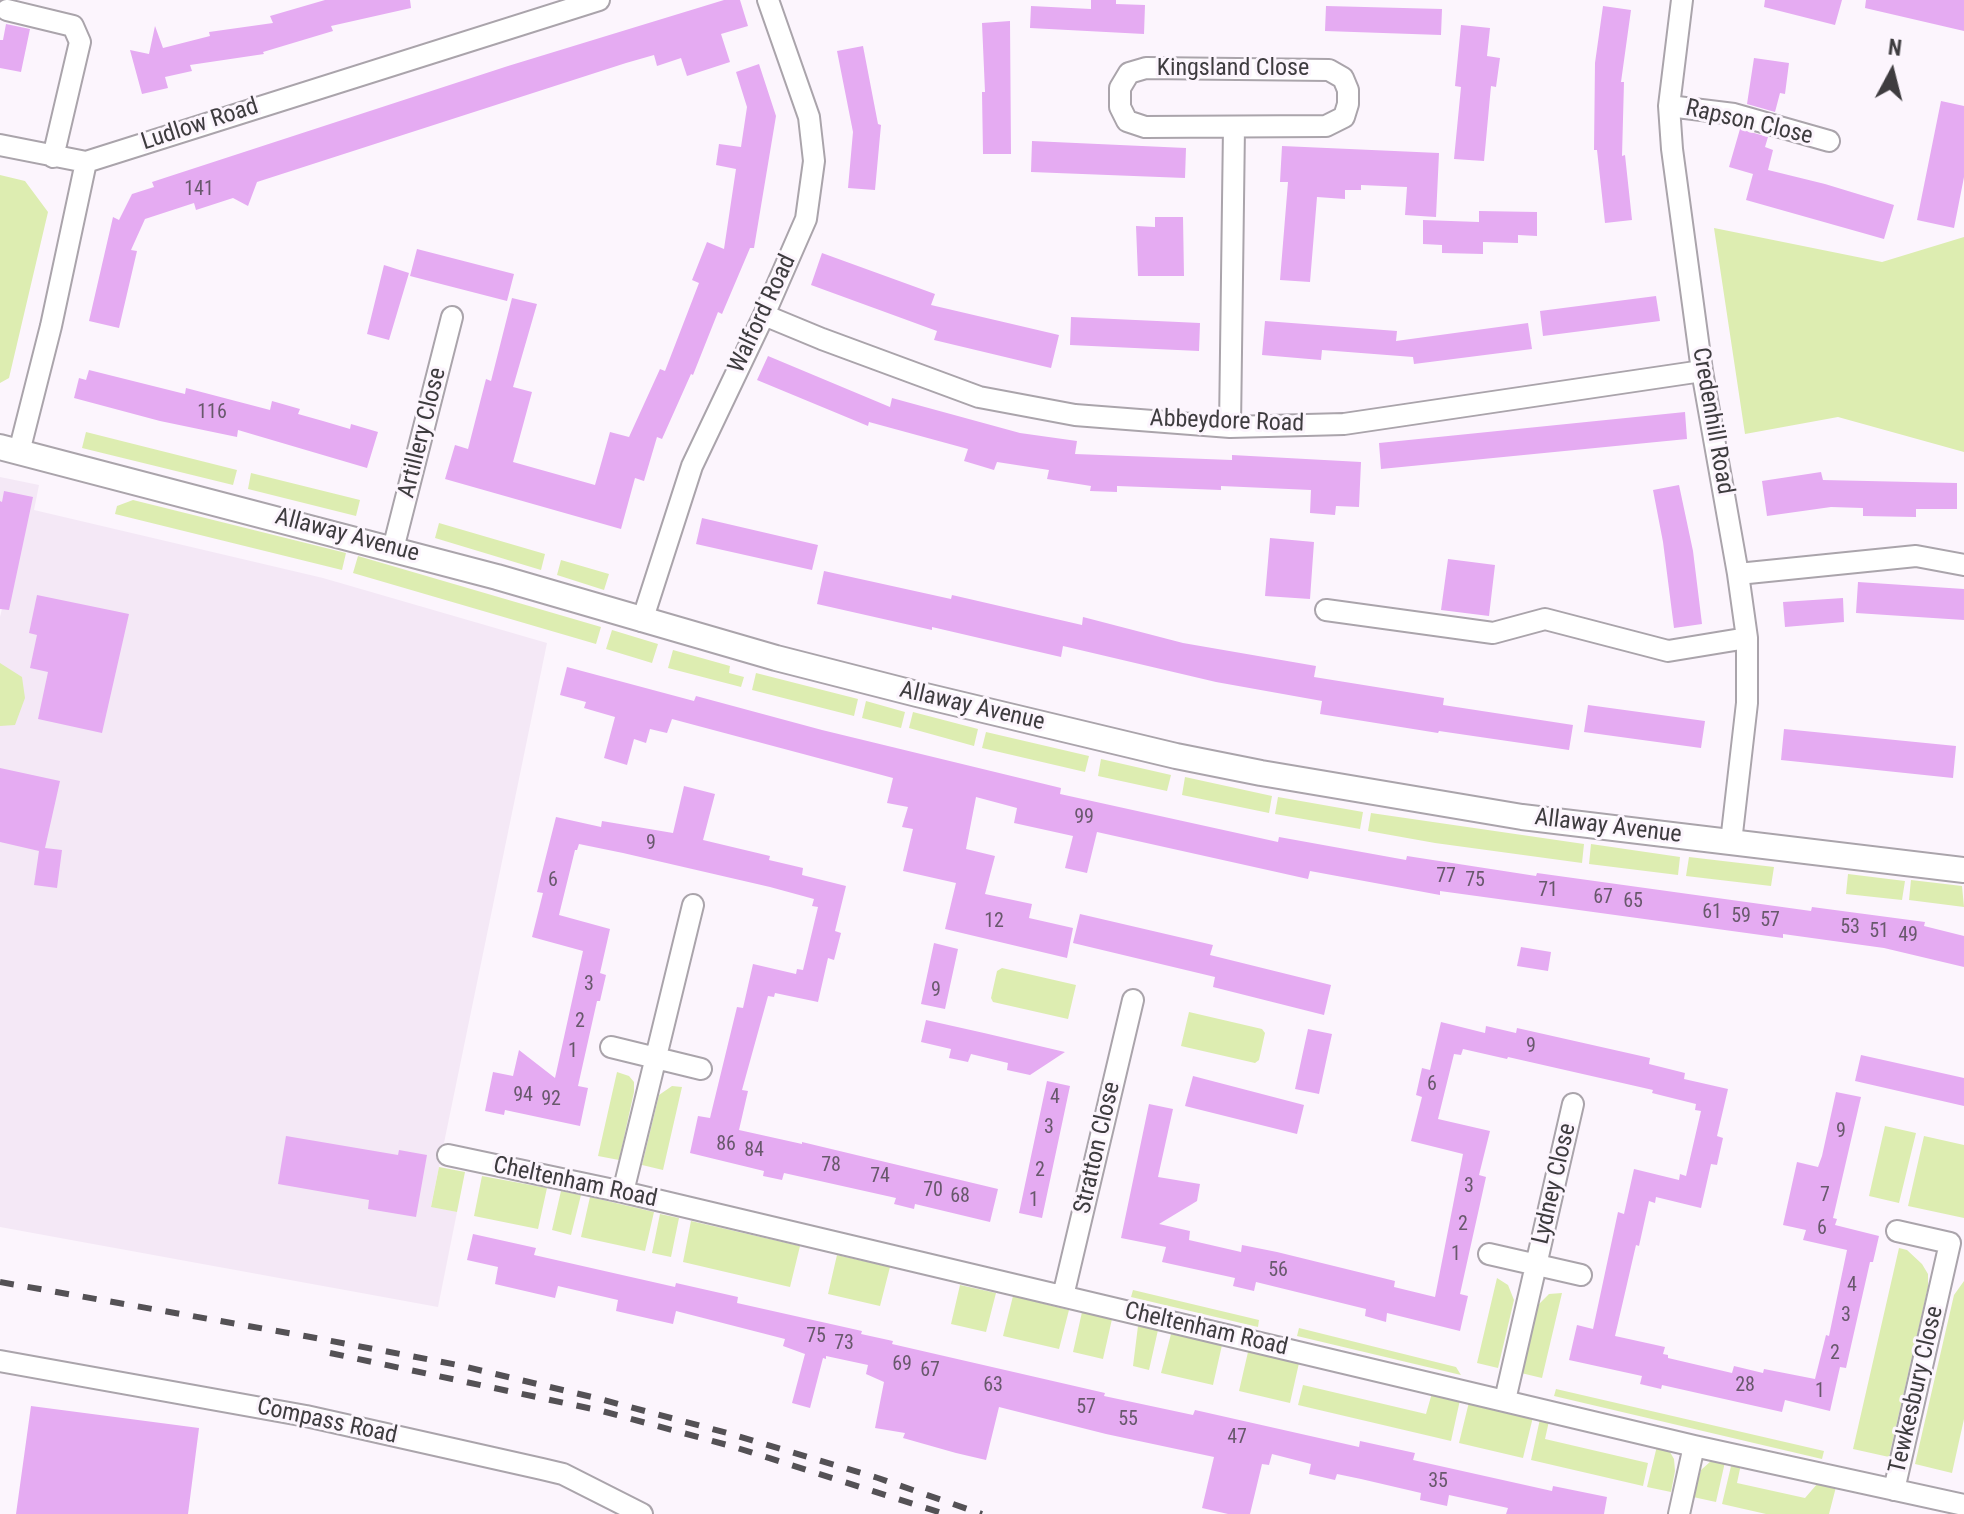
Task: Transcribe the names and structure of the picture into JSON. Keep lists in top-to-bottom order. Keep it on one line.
{"streets":{"street":["Kingsland Close","Rapson Close","Ludlow Road","Walford Road","Credenhill Road","Abbeydore Road","Artillery Close","Allaway Avenue","Stratton Close","Cheltenham Road","Lydney Close","Tewkesbury Close","Compass Road"]},"crossings":[["Rapson Close","Credenhill Road"],["Walford Road","Abbeydore Road"],["Walford Road","Allaway Avenue"],["Credenhill Road","Abbeydore Road"],["Credenhill Road","Allaway Avenue"],["Artillery Close","Allaway Avenue"],["Stratton Close","Cheltenham Road"],["Cheltenham Road","Lydney Close"],["Cheltenham Road","Tewkesbury Close"]],"house_numbers":["141","116","99","9","77","6","75","71","67","65","61","59","57","12","53","51","49","3","9","2","9","1","6","94","4","92","3","9","86","84","78","2","74","3","70","7","68","1","2","6","1","56","4","3","75","73","2","69","67","63","28","1","57","55","47","35"],"north":"top"}
